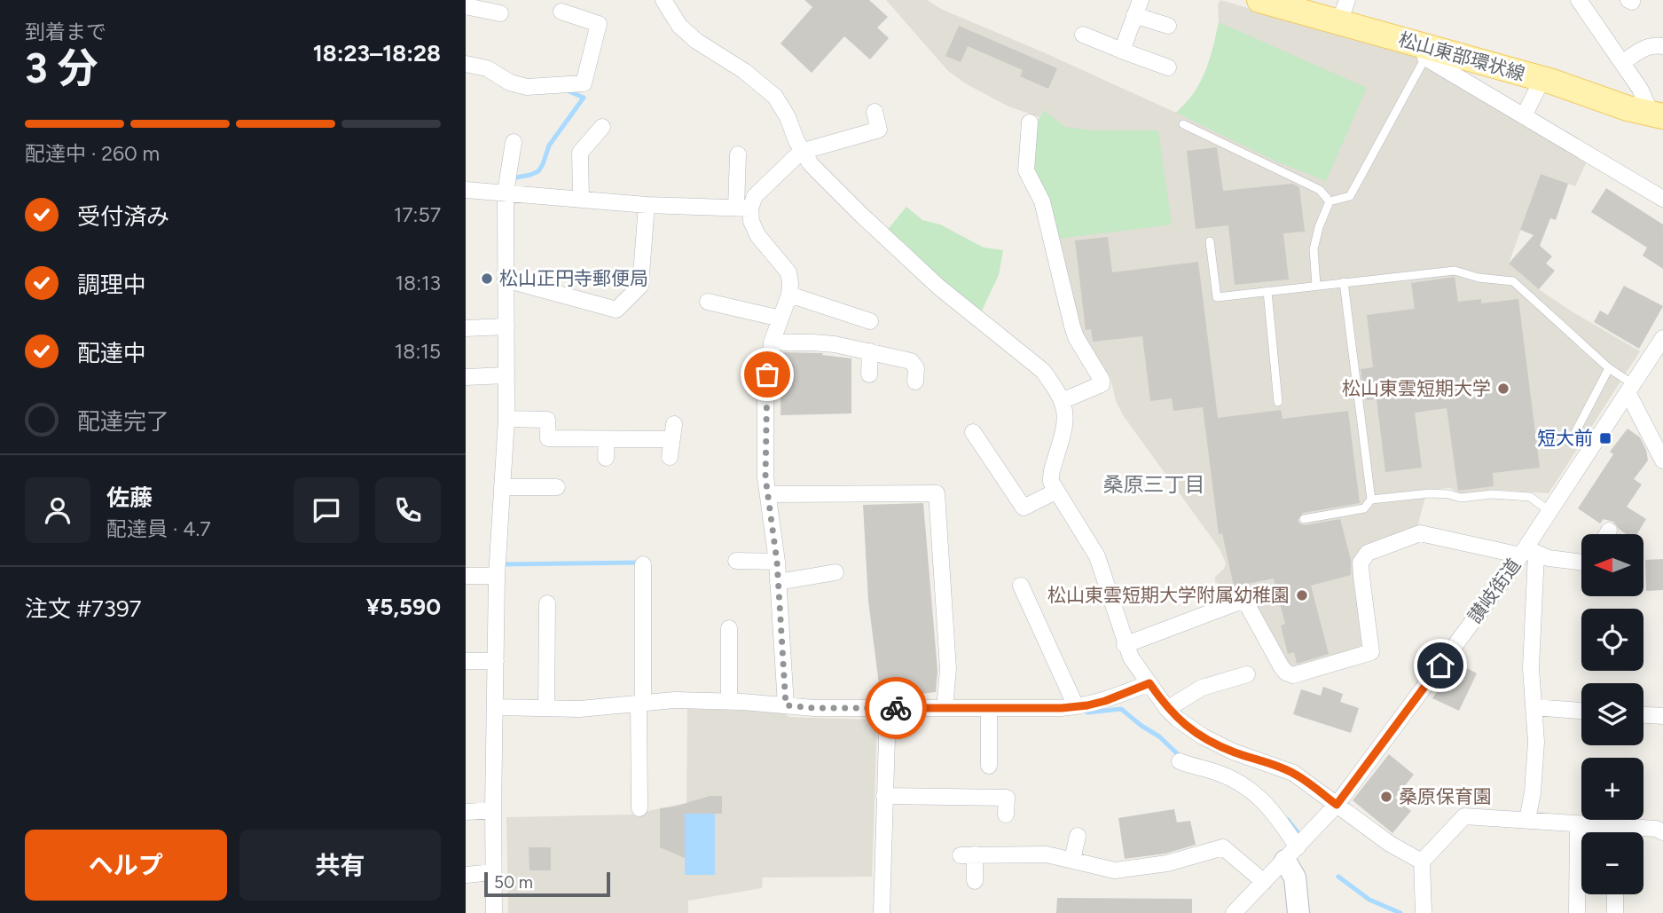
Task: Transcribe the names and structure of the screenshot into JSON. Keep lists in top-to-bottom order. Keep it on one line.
{"streets":{"main road":["松山東部環状線"],"street":["讃岐街道"]},"districts":["桑原三丁目"],"places":{"other":["松山正円寺郵便局","松山東雲短期大学","松山東雲短期大学附属幼稚園","桑原保育園"],"transit":["短大前"]},"scale_bar":"50 m","north":"left","page":{"heading":["3 分","到着まで","18:23–18:28"],"panel":["佐藤","配達員 · 4.7","注文 #7397","¥5,590"],"bar":"配達中 · 260 m","list":[["受付済み","17:57"],["調理中","18:13"],["配達中","18:15"],"配達完了"],"map_buttons":["+","−"],"buttons":["ヘルプ","共有"],"scale":"50 m"}}
